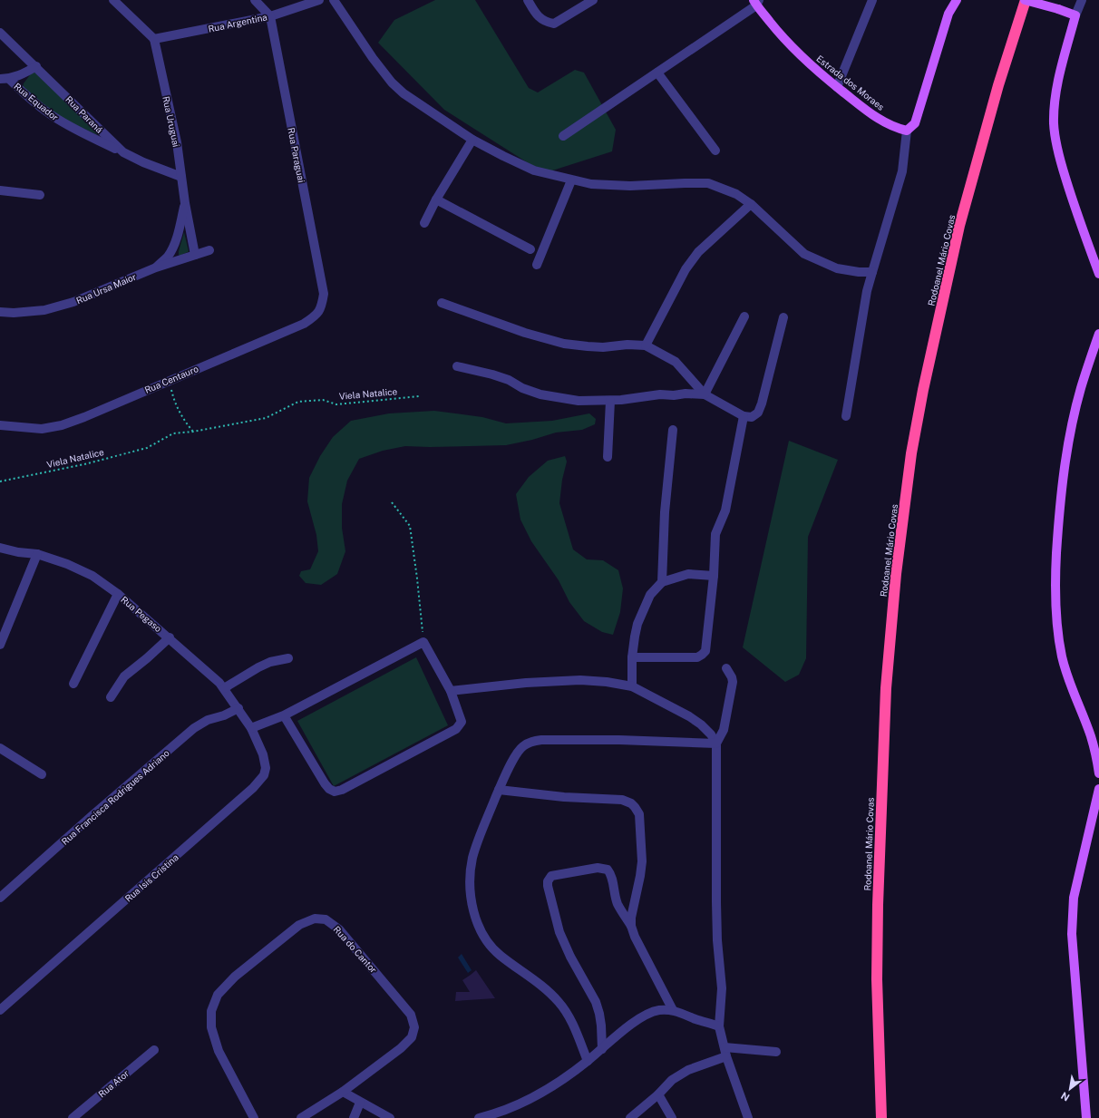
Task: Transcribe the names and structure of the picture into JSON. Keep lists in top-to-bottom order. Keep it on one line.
{"streets":{"highway":["Rodoanel Mário Covas"],"main road":["Estrada dos Moraes"],"street":["Rua Argentina","Rua Equador","Rua Paraná","Rua Uruguai","Rua Paraguai","Rua Ursa Maior","Rua Centauro","Rua Pegaso","Rua Francisca Rodrigues Adriano","Rua Isis Cristina","Rua do Cantor","Rua Ator"],"path":["Viela Natalice"]},"crossings":[["Rua Argentina","Rua Uruguai"],["Rua Argentina","Rua Paraguai"],["Rua Equador","Rua Paraná"],["Rua Paraná","Rua Uruguai"],["Rua Uruguai","Rua Ursa Maior"],["Rua Paraguai","Rua Centauro"],["Rua Pegaso","Rua Francisca Rodrigues Adriano"],["Rua Pegaso","Rua Isis Cristina"]],"north":"bottom left"}
